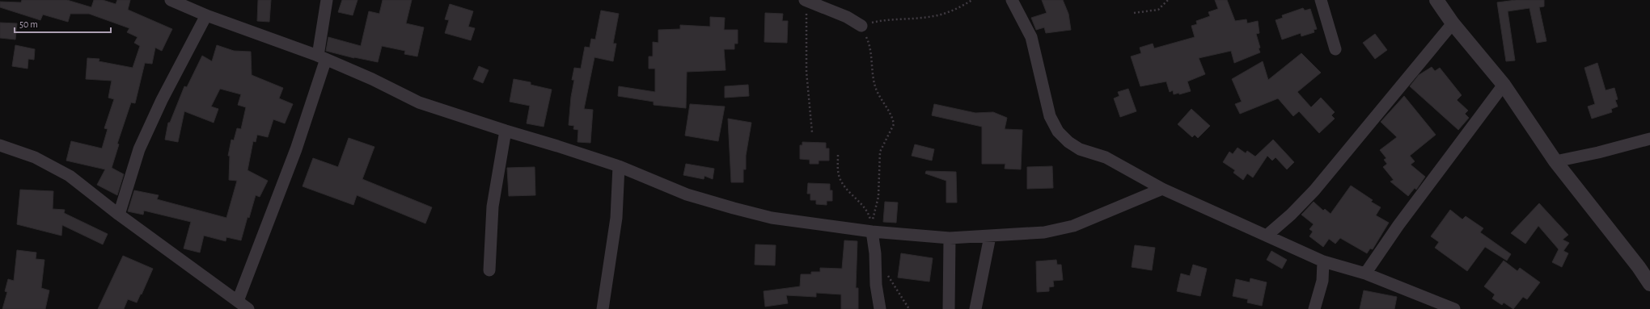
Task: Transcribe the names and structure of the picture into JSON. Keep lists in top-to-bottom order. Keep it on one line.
{"scale_bar":"50 m"}
